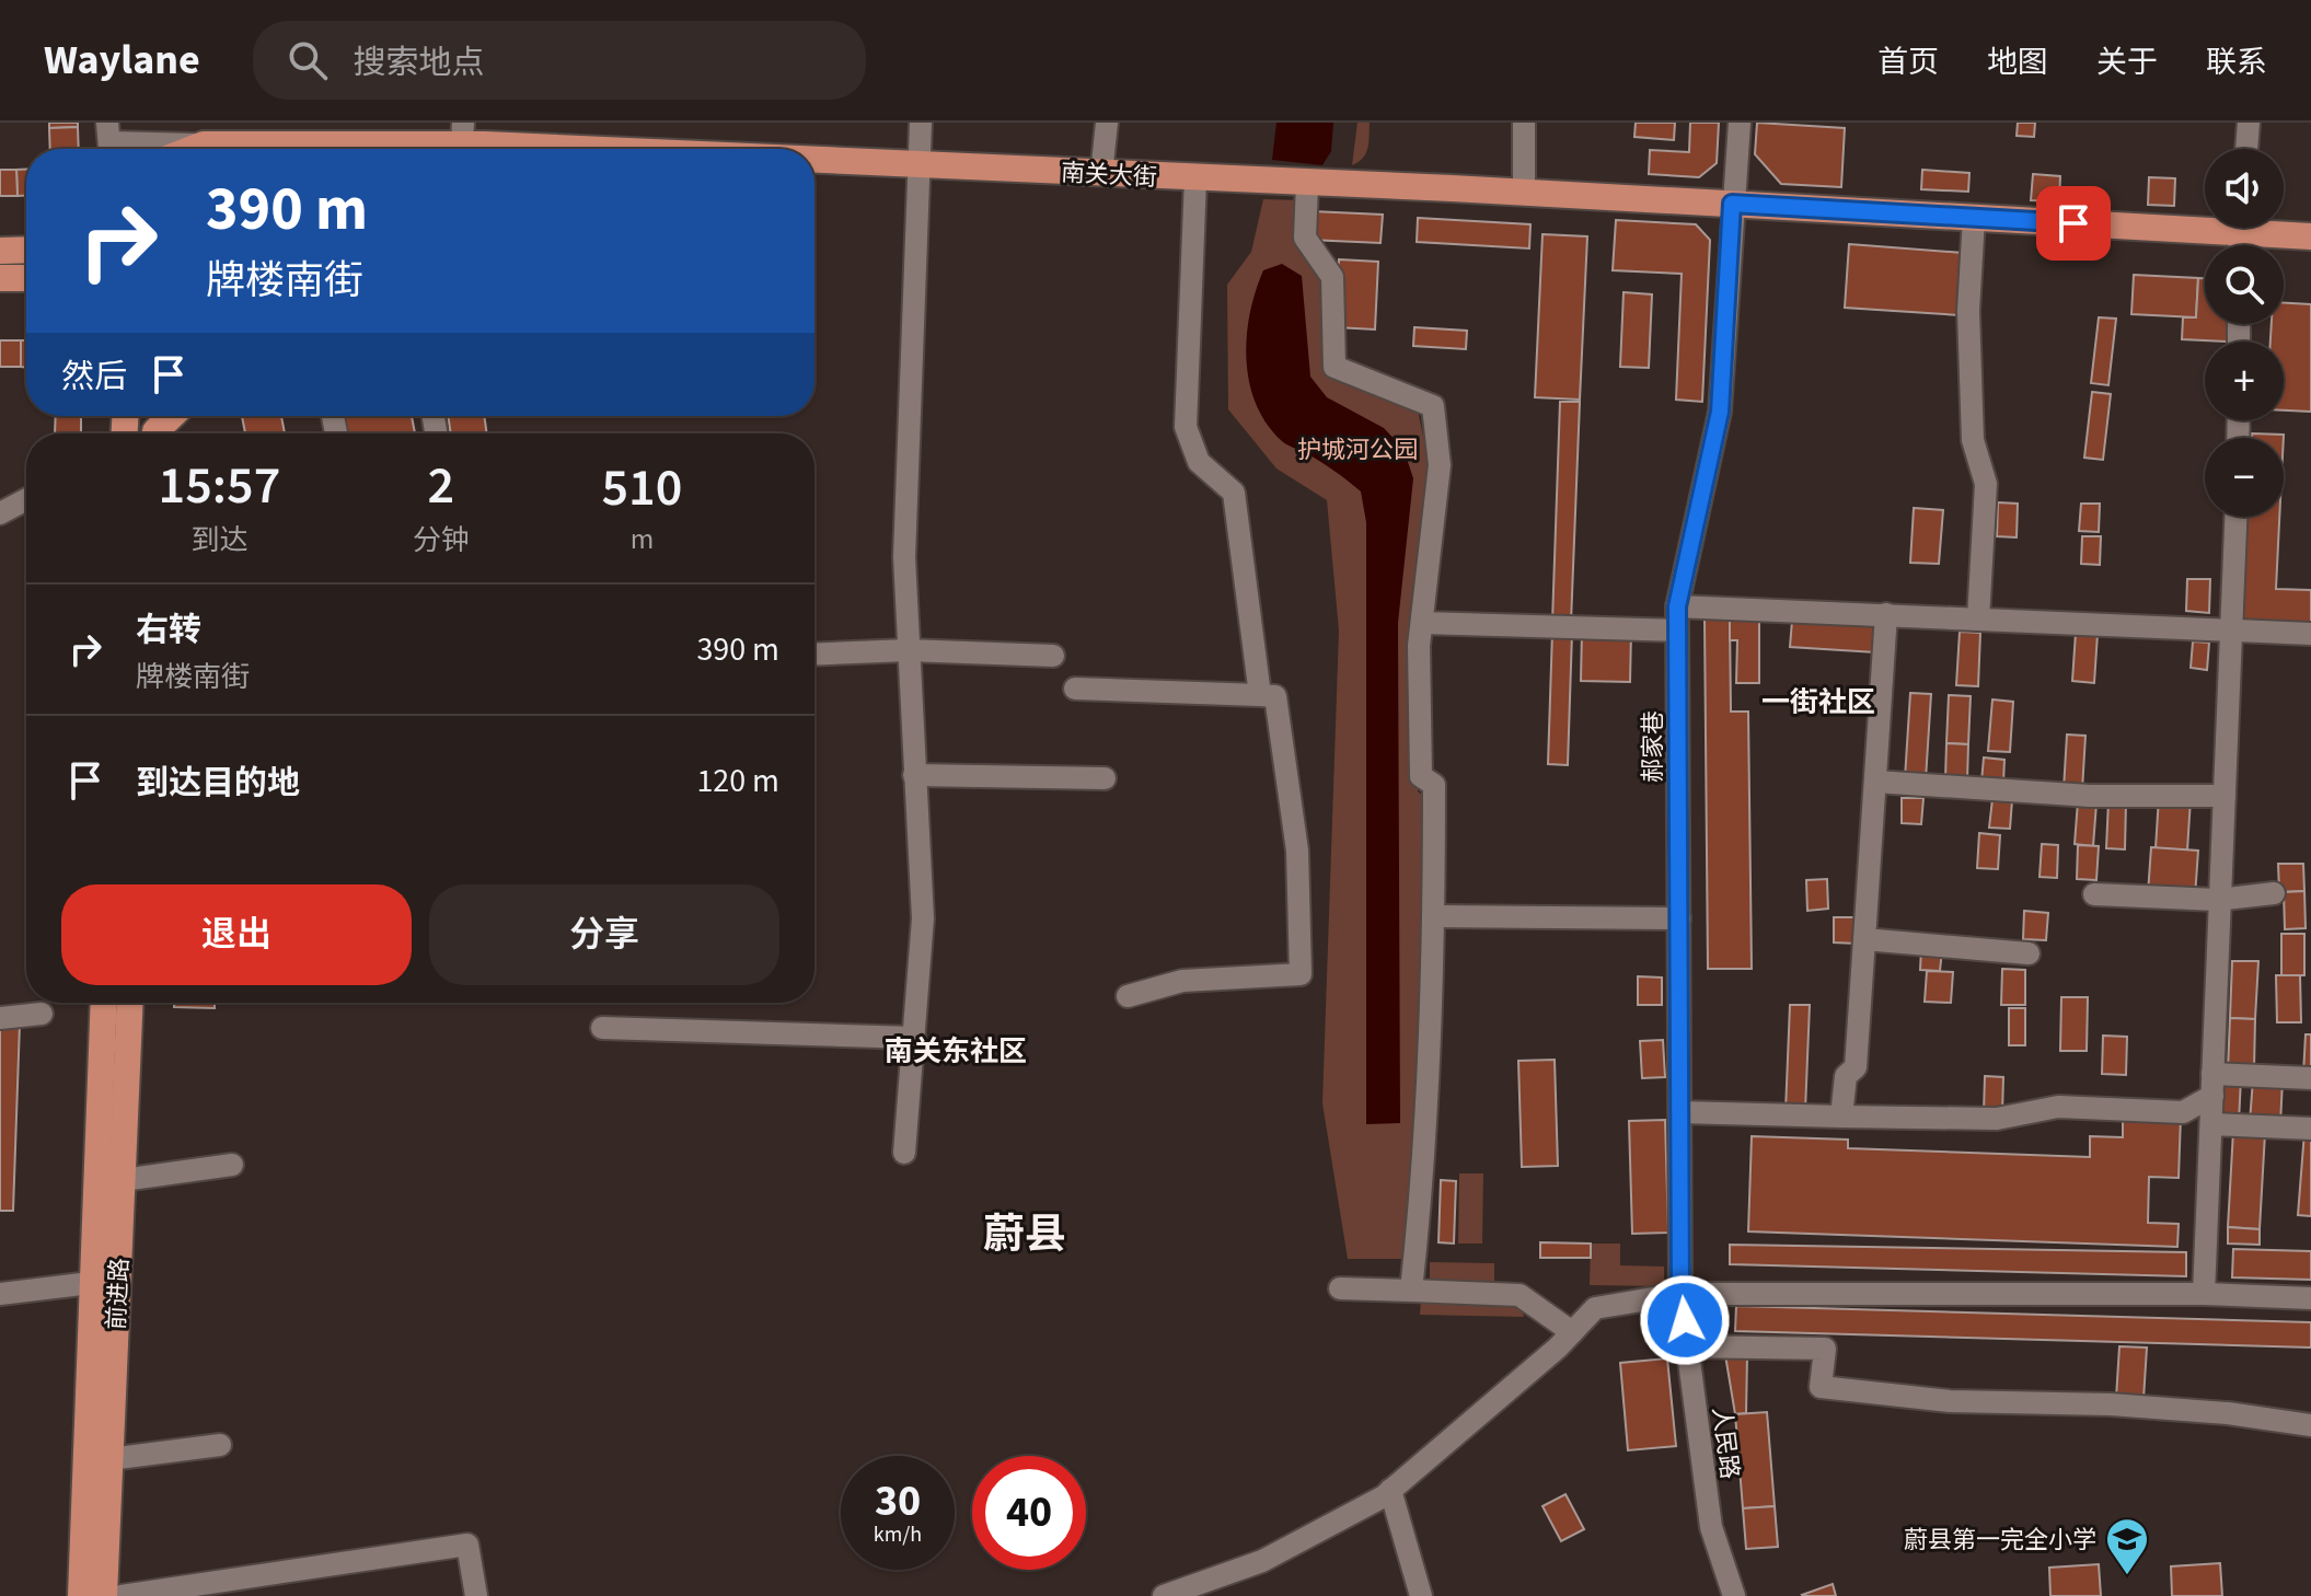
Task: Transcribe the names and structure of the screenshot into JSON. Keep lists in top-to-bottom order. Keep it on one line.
{"streets":{"main road":["南关大街","前进路"],"street":["郝家巷","人民路"]},"crossings":[["南关大街","郝家巷"],["郝家巷","人民路"]],"districts":["一街社区","南关东社区","蔚县"],"parks":["护城河公园"],"places":{"school or university":["蔚县第一完全小学"]},"page":{"header":"Waylane","search":"搜索地点","nav":["首页","地图","关于","联系"],"map_buttons":["+","−"],"turn":["390 m","牌楼南街"],"then":"然后","eta":["15:57","到达","2","分钟","510","m"],"list":[{"name":"右转","note":"牌楼南街","value":"390 m"},{"name":"到达目的地","value":"120 m"}],"buttons":["退出","分享"],"speed":"30 km/h","limit":"40"}}
